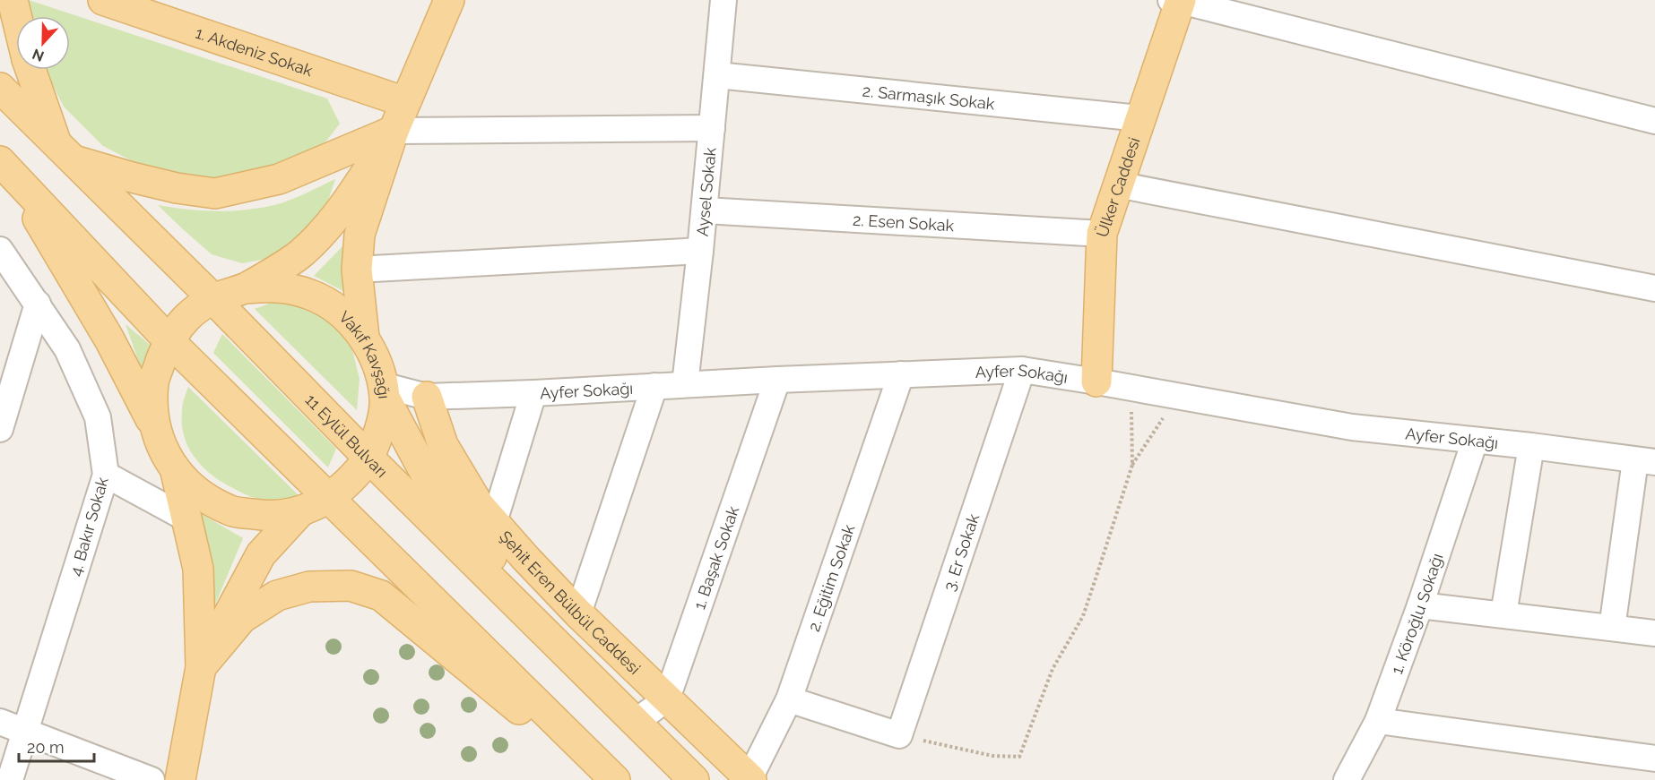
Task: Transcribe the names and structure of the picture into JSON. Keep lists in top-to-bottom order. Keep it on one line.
{"streets":{"main road":["1. Akdeniz Sokak","Ülker Caddesi","Vakıf Kavşağı","11 Eylül Bulvarı","Şehit Eren Bülbül Caddesi"],"street":["2. Sarmaşık Sokak","Aysel Sokak","2. Esen Sokak","Ayfer Sokağı","4. Bakır Sokak","3. Er Sokak","1. Başak Sokak","2. Eğitim Sokak","1. Köroğlu Sokağı"]},"crossings":[["2. Sarmaşık Sokak","Ülker Caddesi"],["2. Sarmaşık Sokak","Aysel Sokak"],["Ülker Caddesi","2. Esen Sokak"],["Ülker Caddesi","Ayfer Sokağı"],["Aysel Sokak","2. Esen Sokak"],["Aysel Sokak","Ayfer Sokağı"],["Vakıf Kavşağı","Ayfer Sokağı"],["Vakıf Kavşağı","11 Eylül Bulvarı"],["Ayfer Sokağı","3. Er Sokak"],["Ayfer Sokağı","1. Başak Sokak"],["Ayfer Sokağı","2. Eğitim Sokak"],["Ayfer Sokağı","Şehit Eren Bülbül Caddesi"],["Ayfer Sokağı","1. Köroğlu Sokağı"],["1. Başak Sokak","Şehit Eren Bülbül Caddesi"],["2. Eğitim Sokak","Şehit Eren Bülbül Caddesi"]],"scale_bar":"20 m","north":"bottom"}
